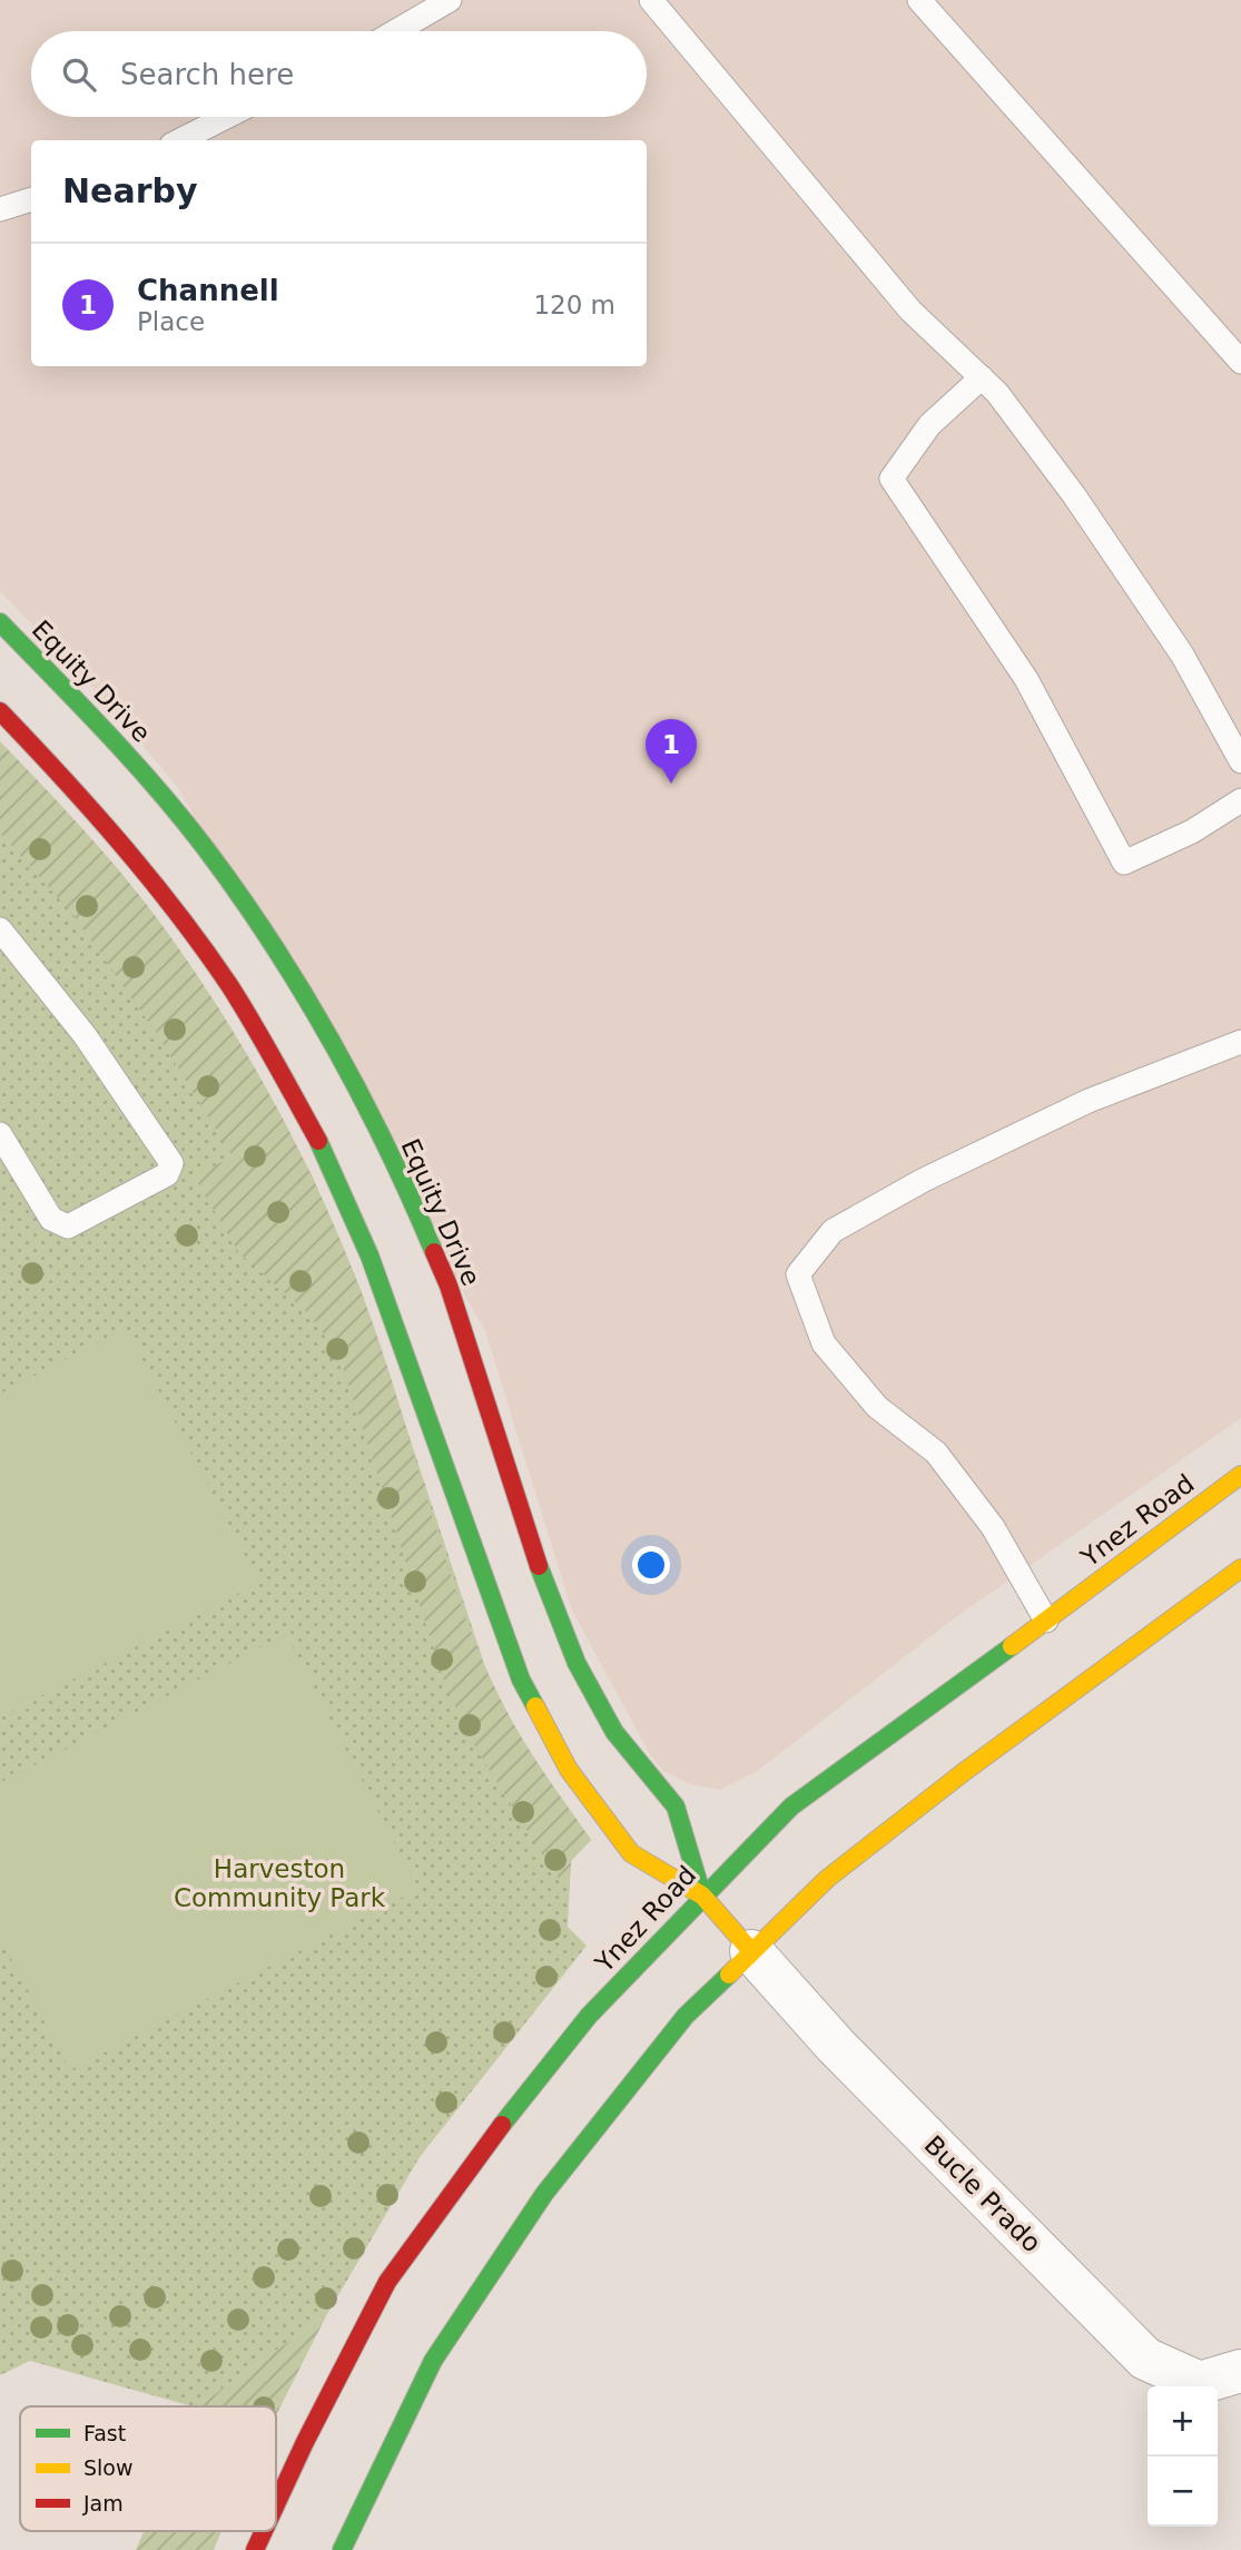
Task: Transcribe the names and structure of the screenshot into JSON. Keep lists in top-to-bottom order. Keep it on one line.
{"streets":{"street":["Equity Drive","Ynez Road","Bucle Prado"]},"crossings":[["Equity Drive","Ynez Road"],["Equity Drive","Bucle Prado"]],"parks":["Harveston Community Park"],"legend":["Fast","Slow","Jam"],"page":{"search":"Search here","heading":"Nearby","list":[{"mark":"1","name":"Channell","note":"Place","value":"120 m"}],"pins":"1","map_buttons":["+","−"]}}
